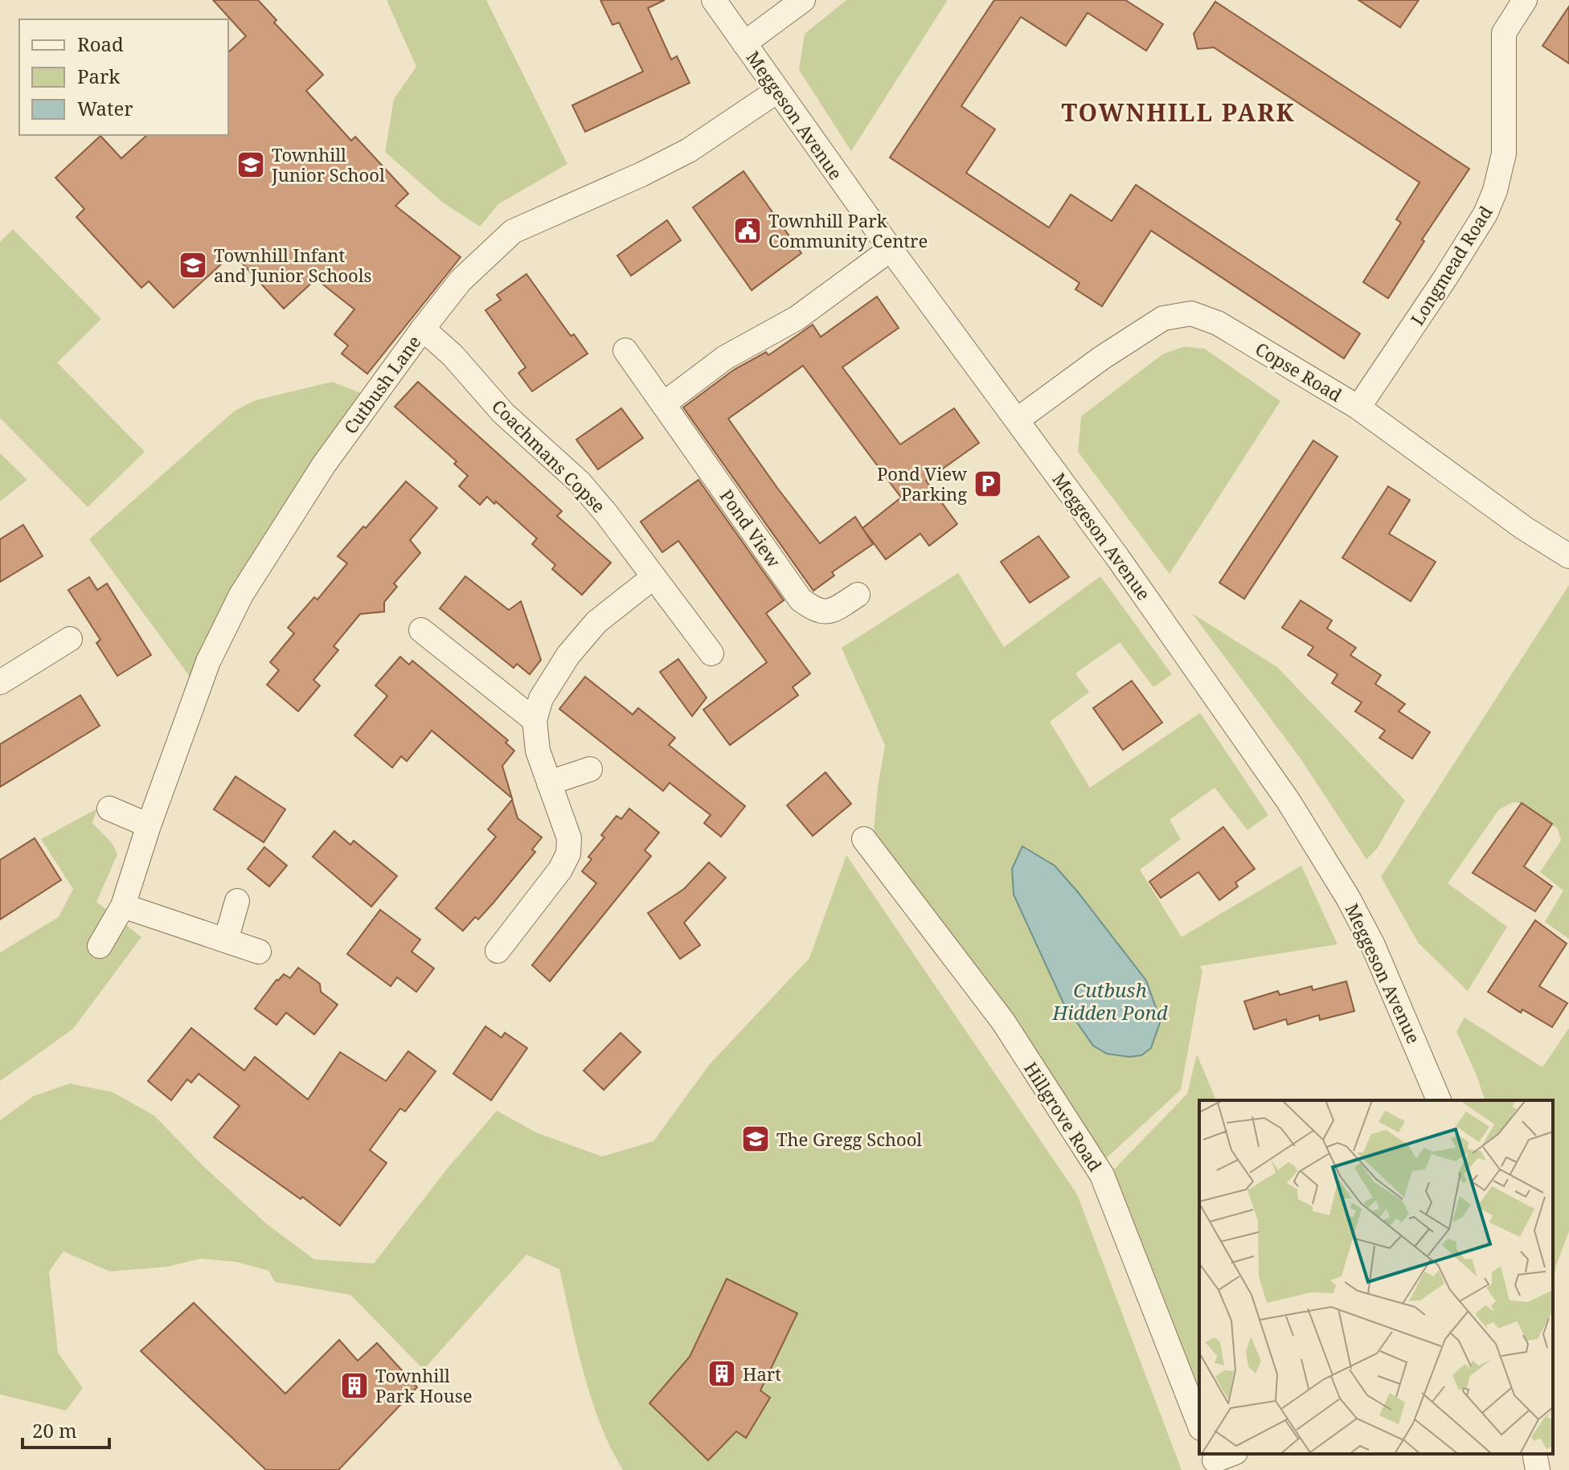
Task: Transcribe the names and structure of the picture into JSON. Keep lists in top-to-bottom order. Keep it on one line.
{"streets":{"street":["Meggeson Avenue","Longmead Road","Copse Road","Cutbush Lane","Coachmans Copse","Pond View","Hillgrove Road"]},"crossings":[["Meggeson Avenue","Copse Road"],["Meggeson Avenue","Cutbush Lane"],["Longmead Road","Copse Road"],["Cutbush Lane","Coachmans Copse"]],"districts":["TOWNHILL PARK"],"water":["Cutbush Hidden Pond"],"places":{"school or university":["Townhill Junior School","Townhill Infant and Junior Schools","The Gregg School"],"public building":["Townhill Park Community Centre"],"parking":["Pond View Parking"],"building":["Hart","Townhill Park House"]},"legend":["Road","Park","Water"],"scale_bar":"20 m"}
